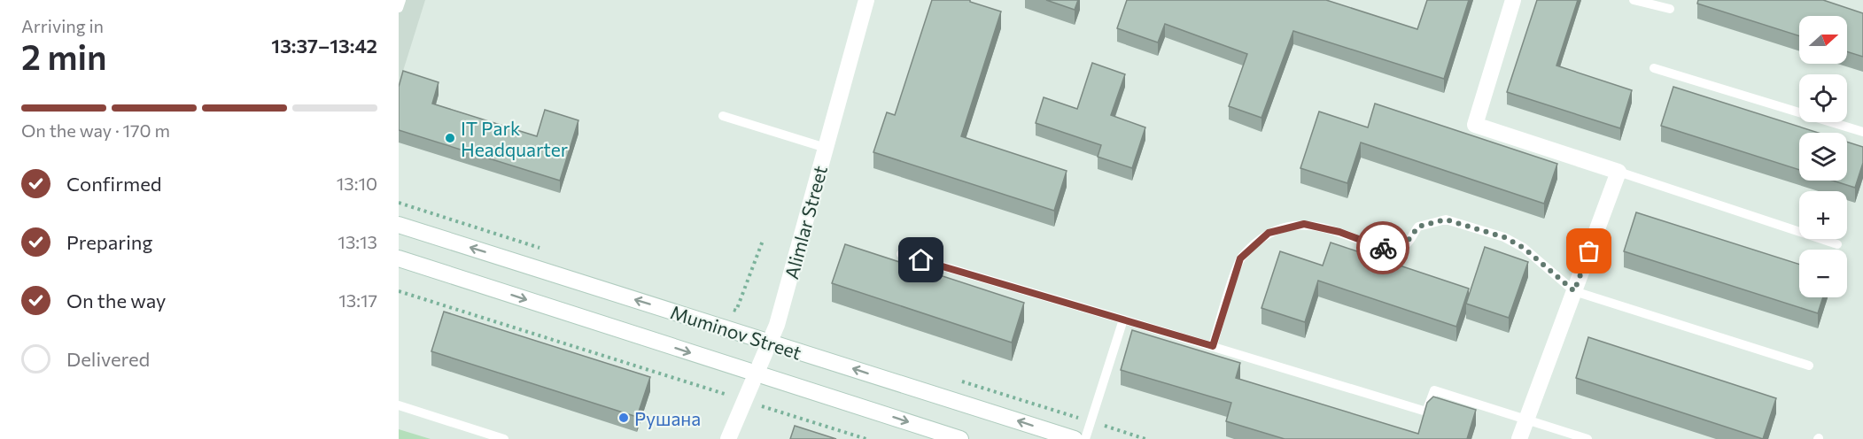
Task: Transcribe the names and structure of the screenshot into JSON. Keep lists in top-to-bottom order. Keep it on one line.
{"streets":{"main road":["Аlimlar Street","Muminov Street"]},"crossings":[["Аlimlar Street","Muminov Street"]],"places":["IT Park Headquarter","Рушана"],"north":"right","page":{"heading":["2 min","Arriving in","13:37–13:42"],"map_buttons":["+","−"],"bar":"On the way · 170 m","list":[["Confirmed","13:10"],["Preparing","13:13"],["On the way","13:17"],"Delivered"]}}
